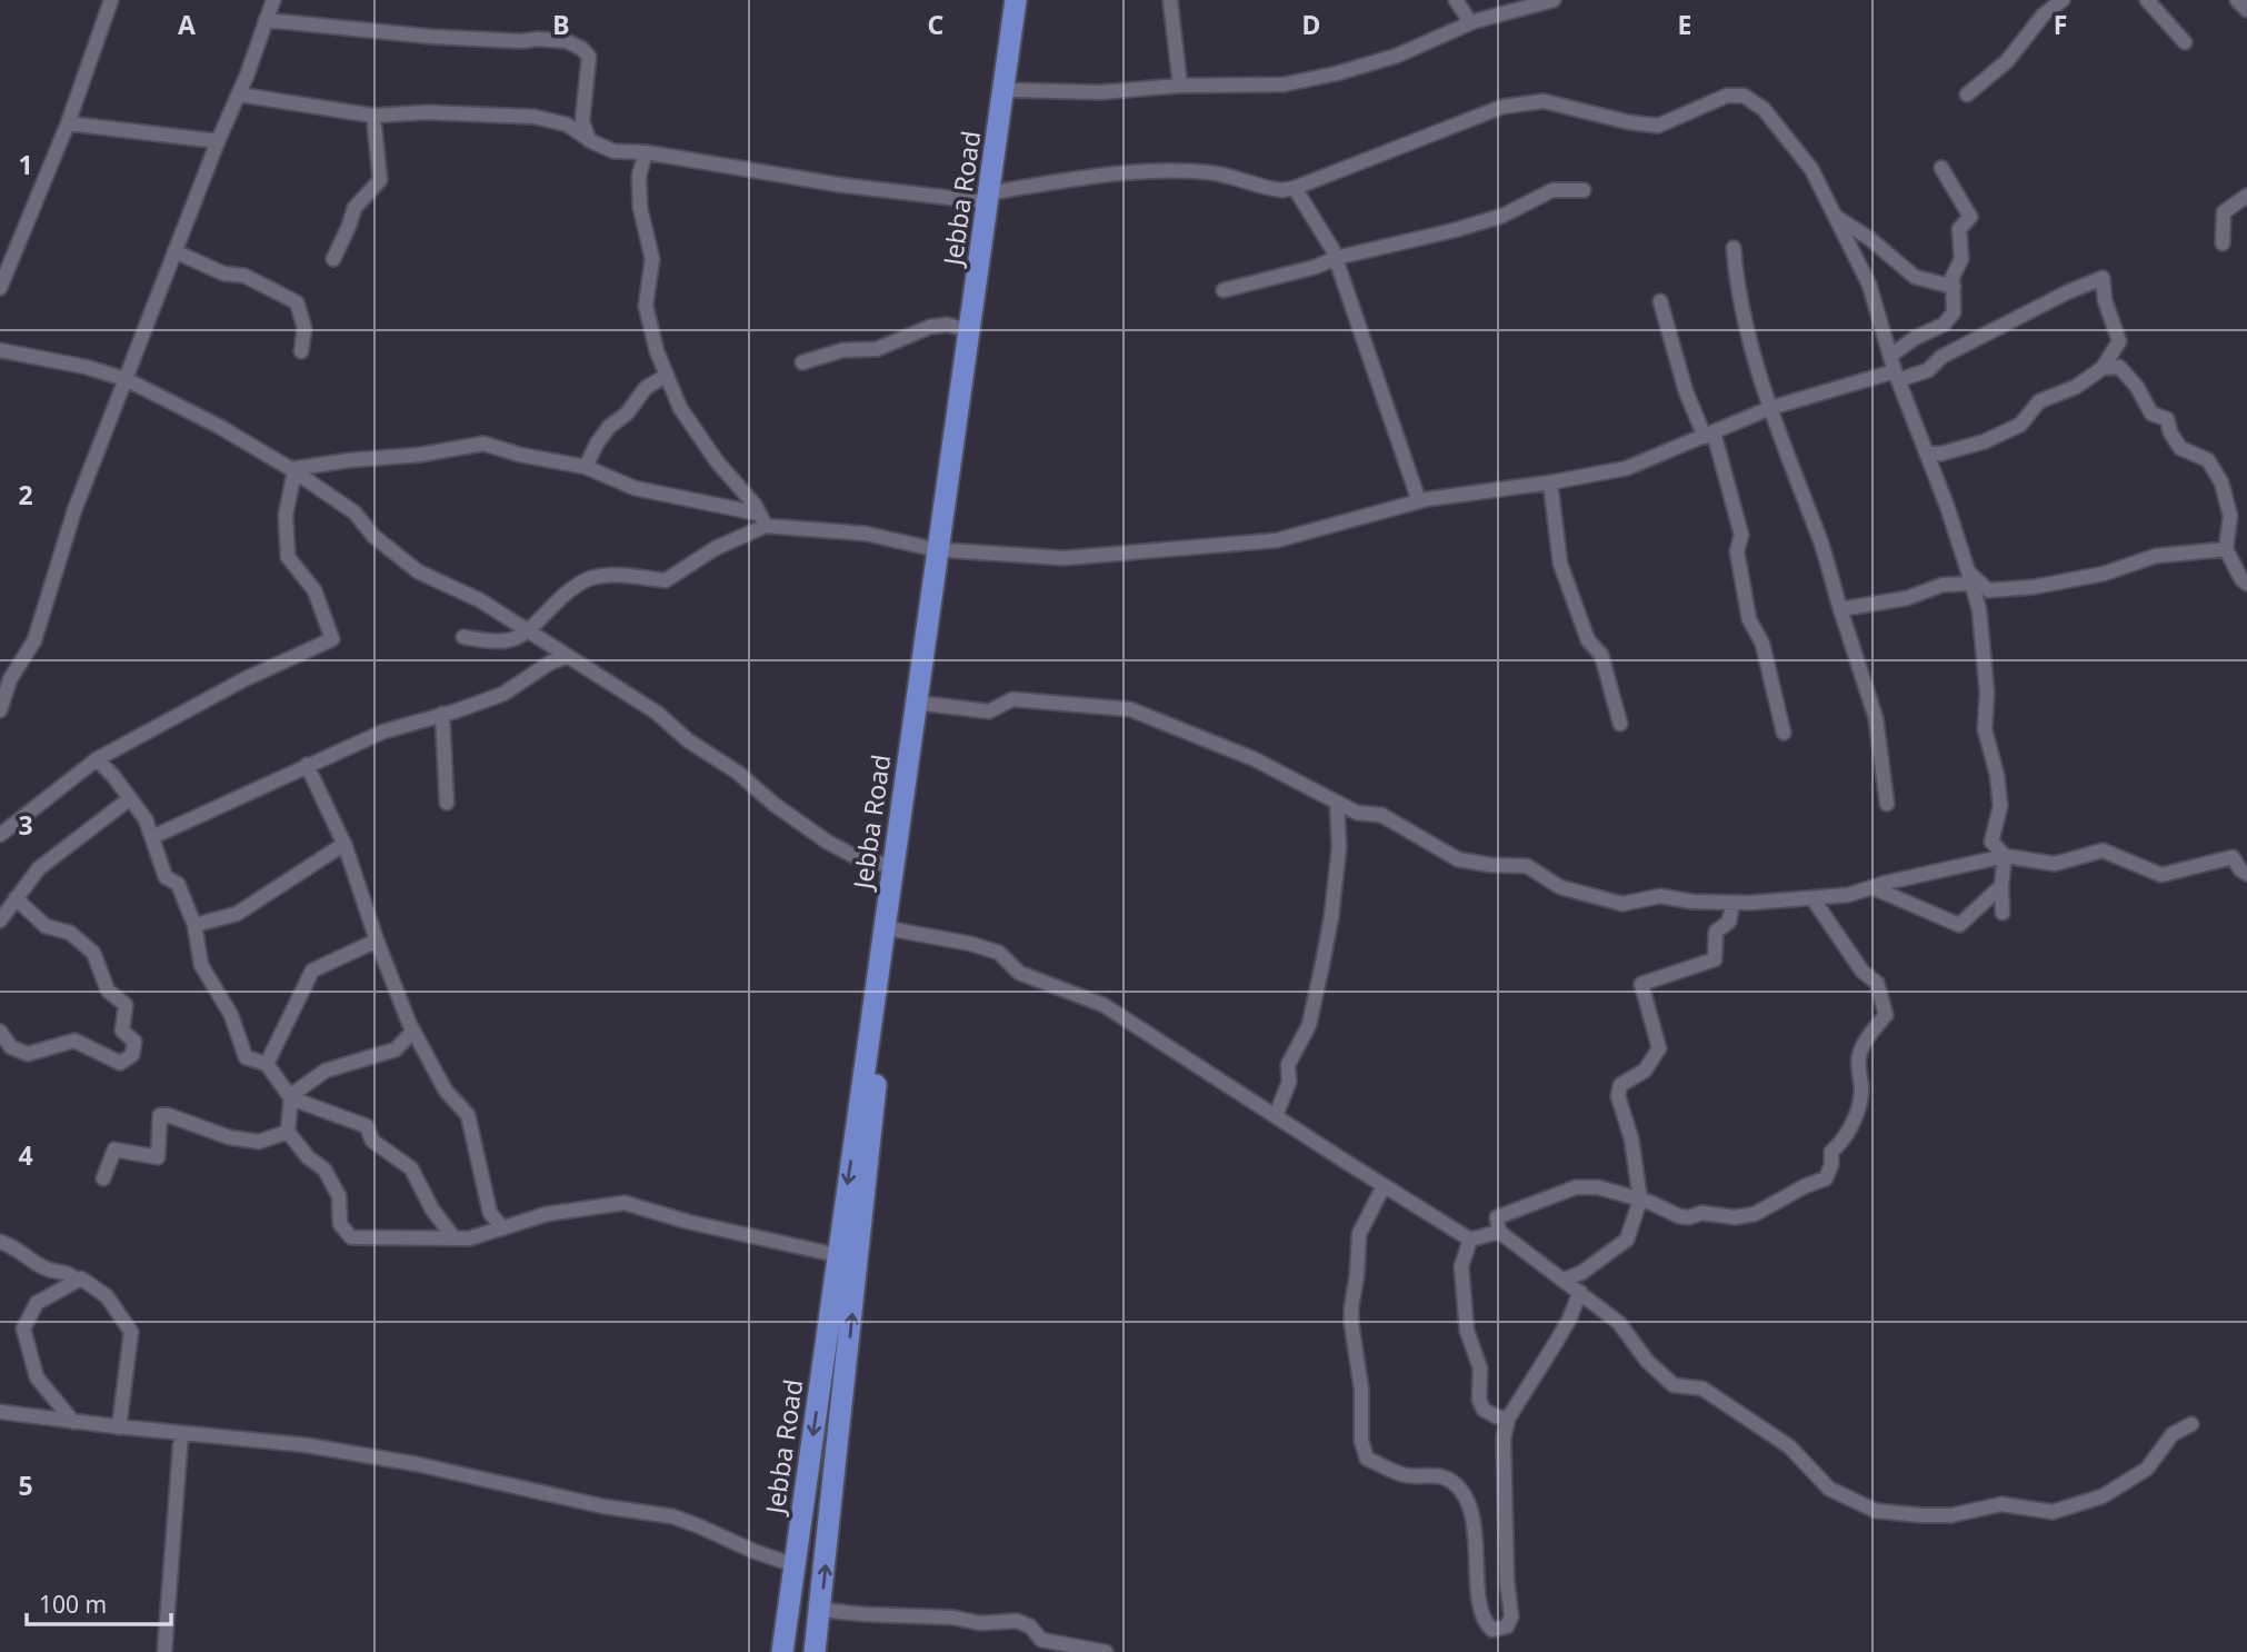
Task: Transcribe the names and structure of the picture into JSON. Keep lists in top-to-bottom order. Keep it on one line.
{"streets":{"highway":["Jebba Road"]},"scale_bar":"100 m","grid":{"columns":["A","B","C","D","E","F"],"rows":["1","2","3","4","5"]}}
